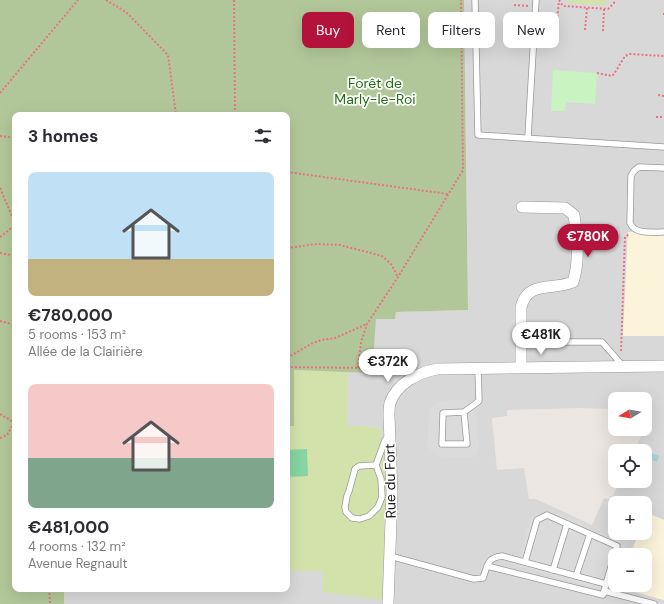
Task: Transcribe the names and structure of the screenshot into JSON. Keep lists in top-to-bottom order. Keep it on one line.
{"streets":{"street":["Rue du Fort"]},"parks":["Forêt de Marly-le-Roi"],"north":"left","page":{"chip":["Buy","Rent","Filters","New"],"heading":"3 homes","list":[{"name":"€780,000","note":"5 rooms · 153 m² · Allée de la Clairière"},{"name":"€481,000","note":"4 rooms · 132 m² · Avenue Regnault"}],"price":["€780K","€481K","€372K"],"map_buttons":["+","−"]}}
